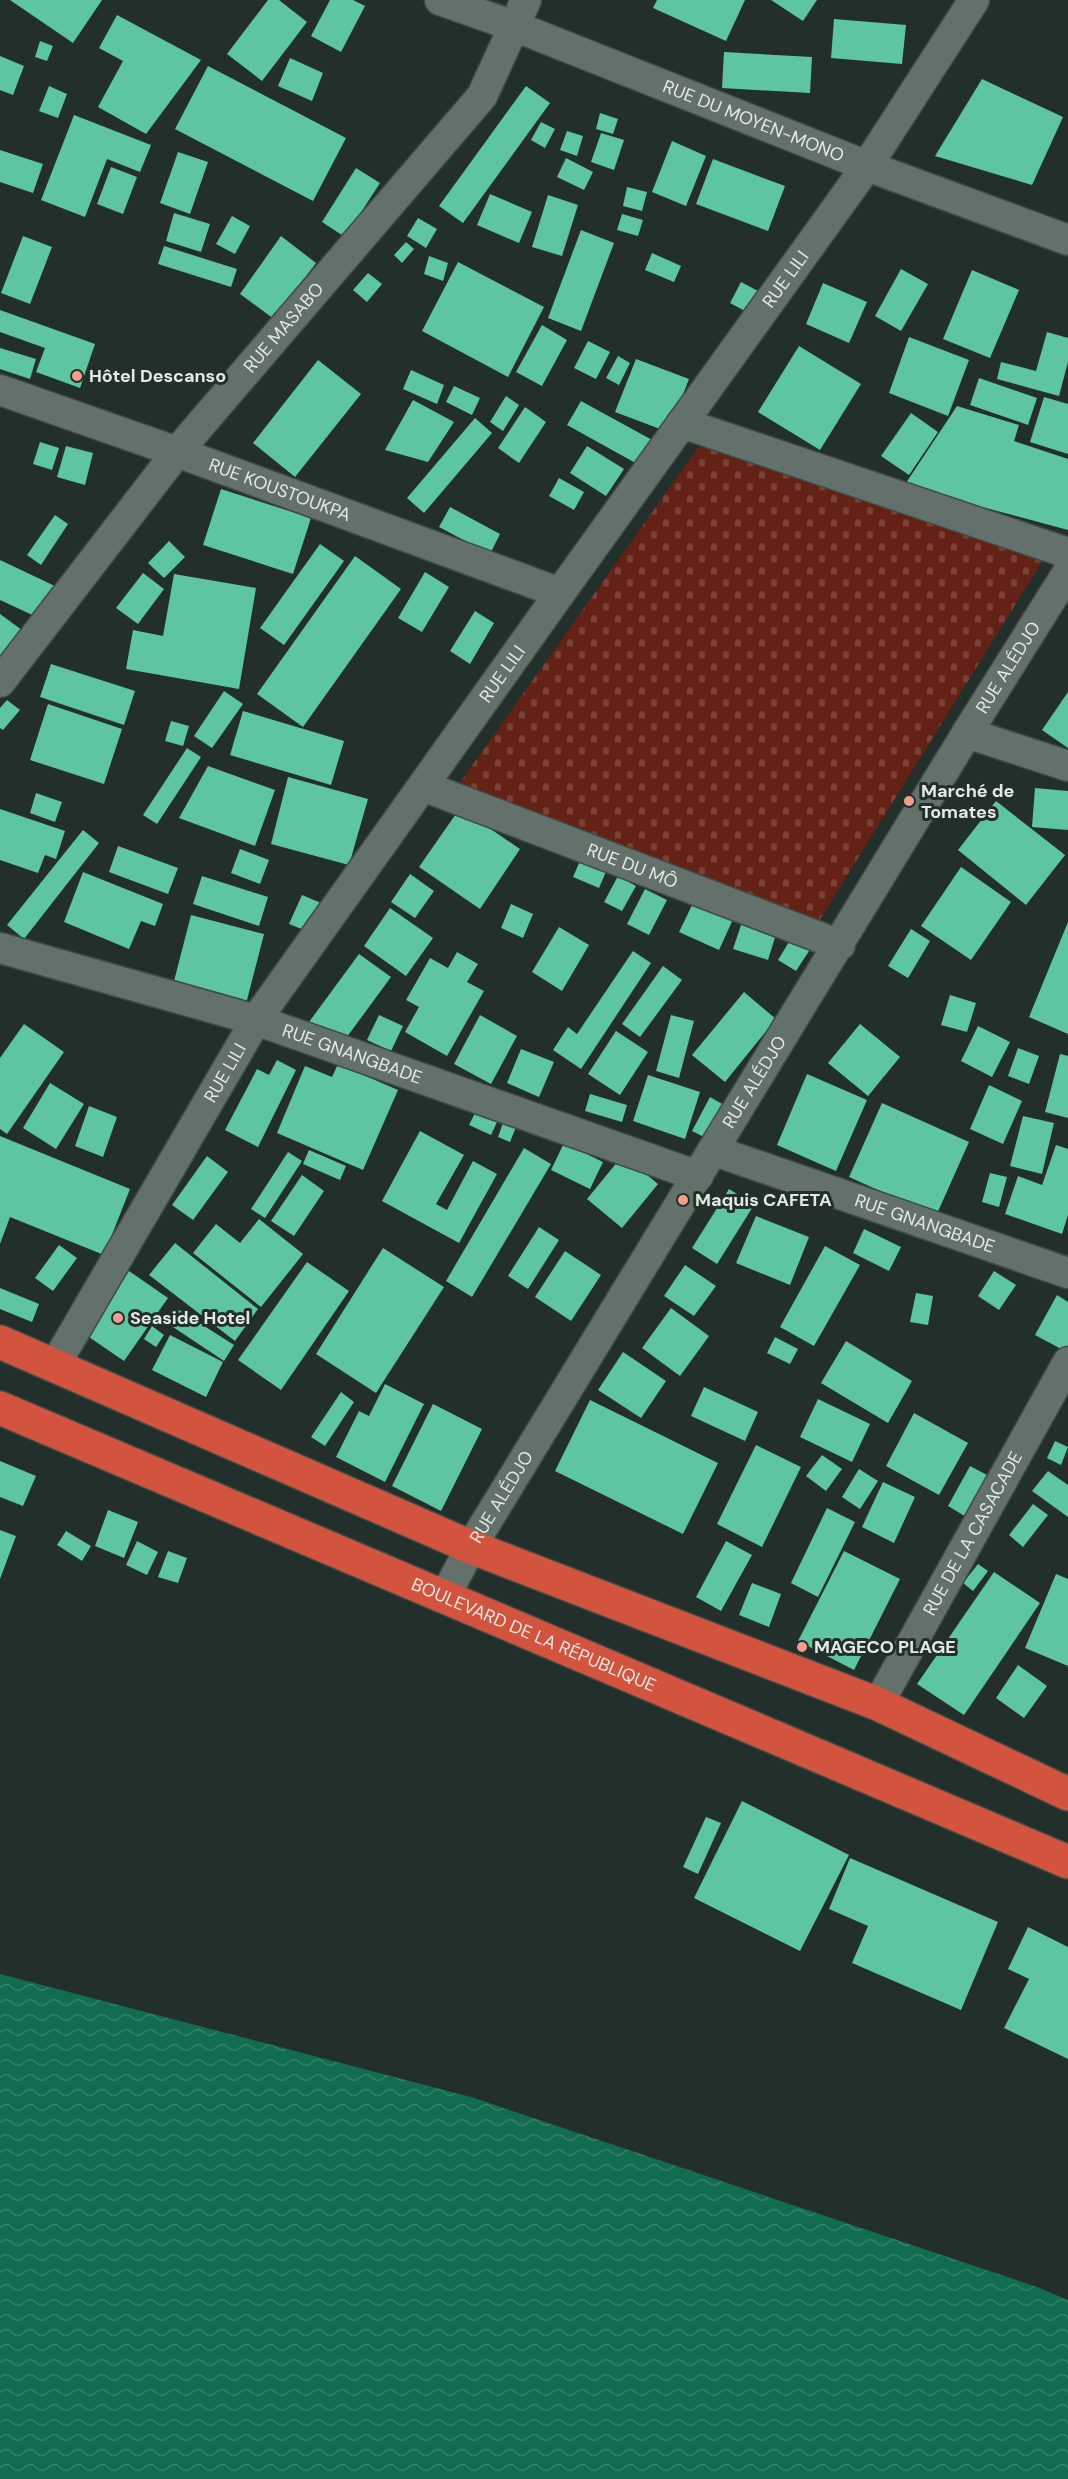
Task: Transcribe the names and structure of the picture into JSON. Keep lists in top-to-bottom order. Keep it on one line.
{"streets":{"highway":["BOULEVARD DE LA RÉPUBLIQUE"],"street":["RUE DU MOYEN-MONO","RUE LILI","RUE MASABO","RUE KOUSTOUKPA","RUE ALÉDJO","RUE DU MÔ","RUE GNANGBADE","RUE DE LA CASACADE"]},"crossings":[["RUE DU MOYEN-MONO","RUE LILI"],["RUE DU MOYEN-MONO","RUE MASABO"],["RUE LILI","RUE KOUSTOUKPA"],["RUE LILI","RUE DU MÔ"],["RUE LILI","RUE GNANGBADE"],["RUE MASABO","RUE KOUSTOUKPA"],["RUE ALÉDJO","RUE DU MÔ"],["RUE ALÉDJO","RUE GNANGBADE"],["RUE ALÉDJO","BOULEVARD DE LA RÉPUBLIQUE"]],"places":["Hôtel Descanso","Marché de Tomates","Maquis CAFETA","Seaside Hotel","MAGECO PLAGE"]}
